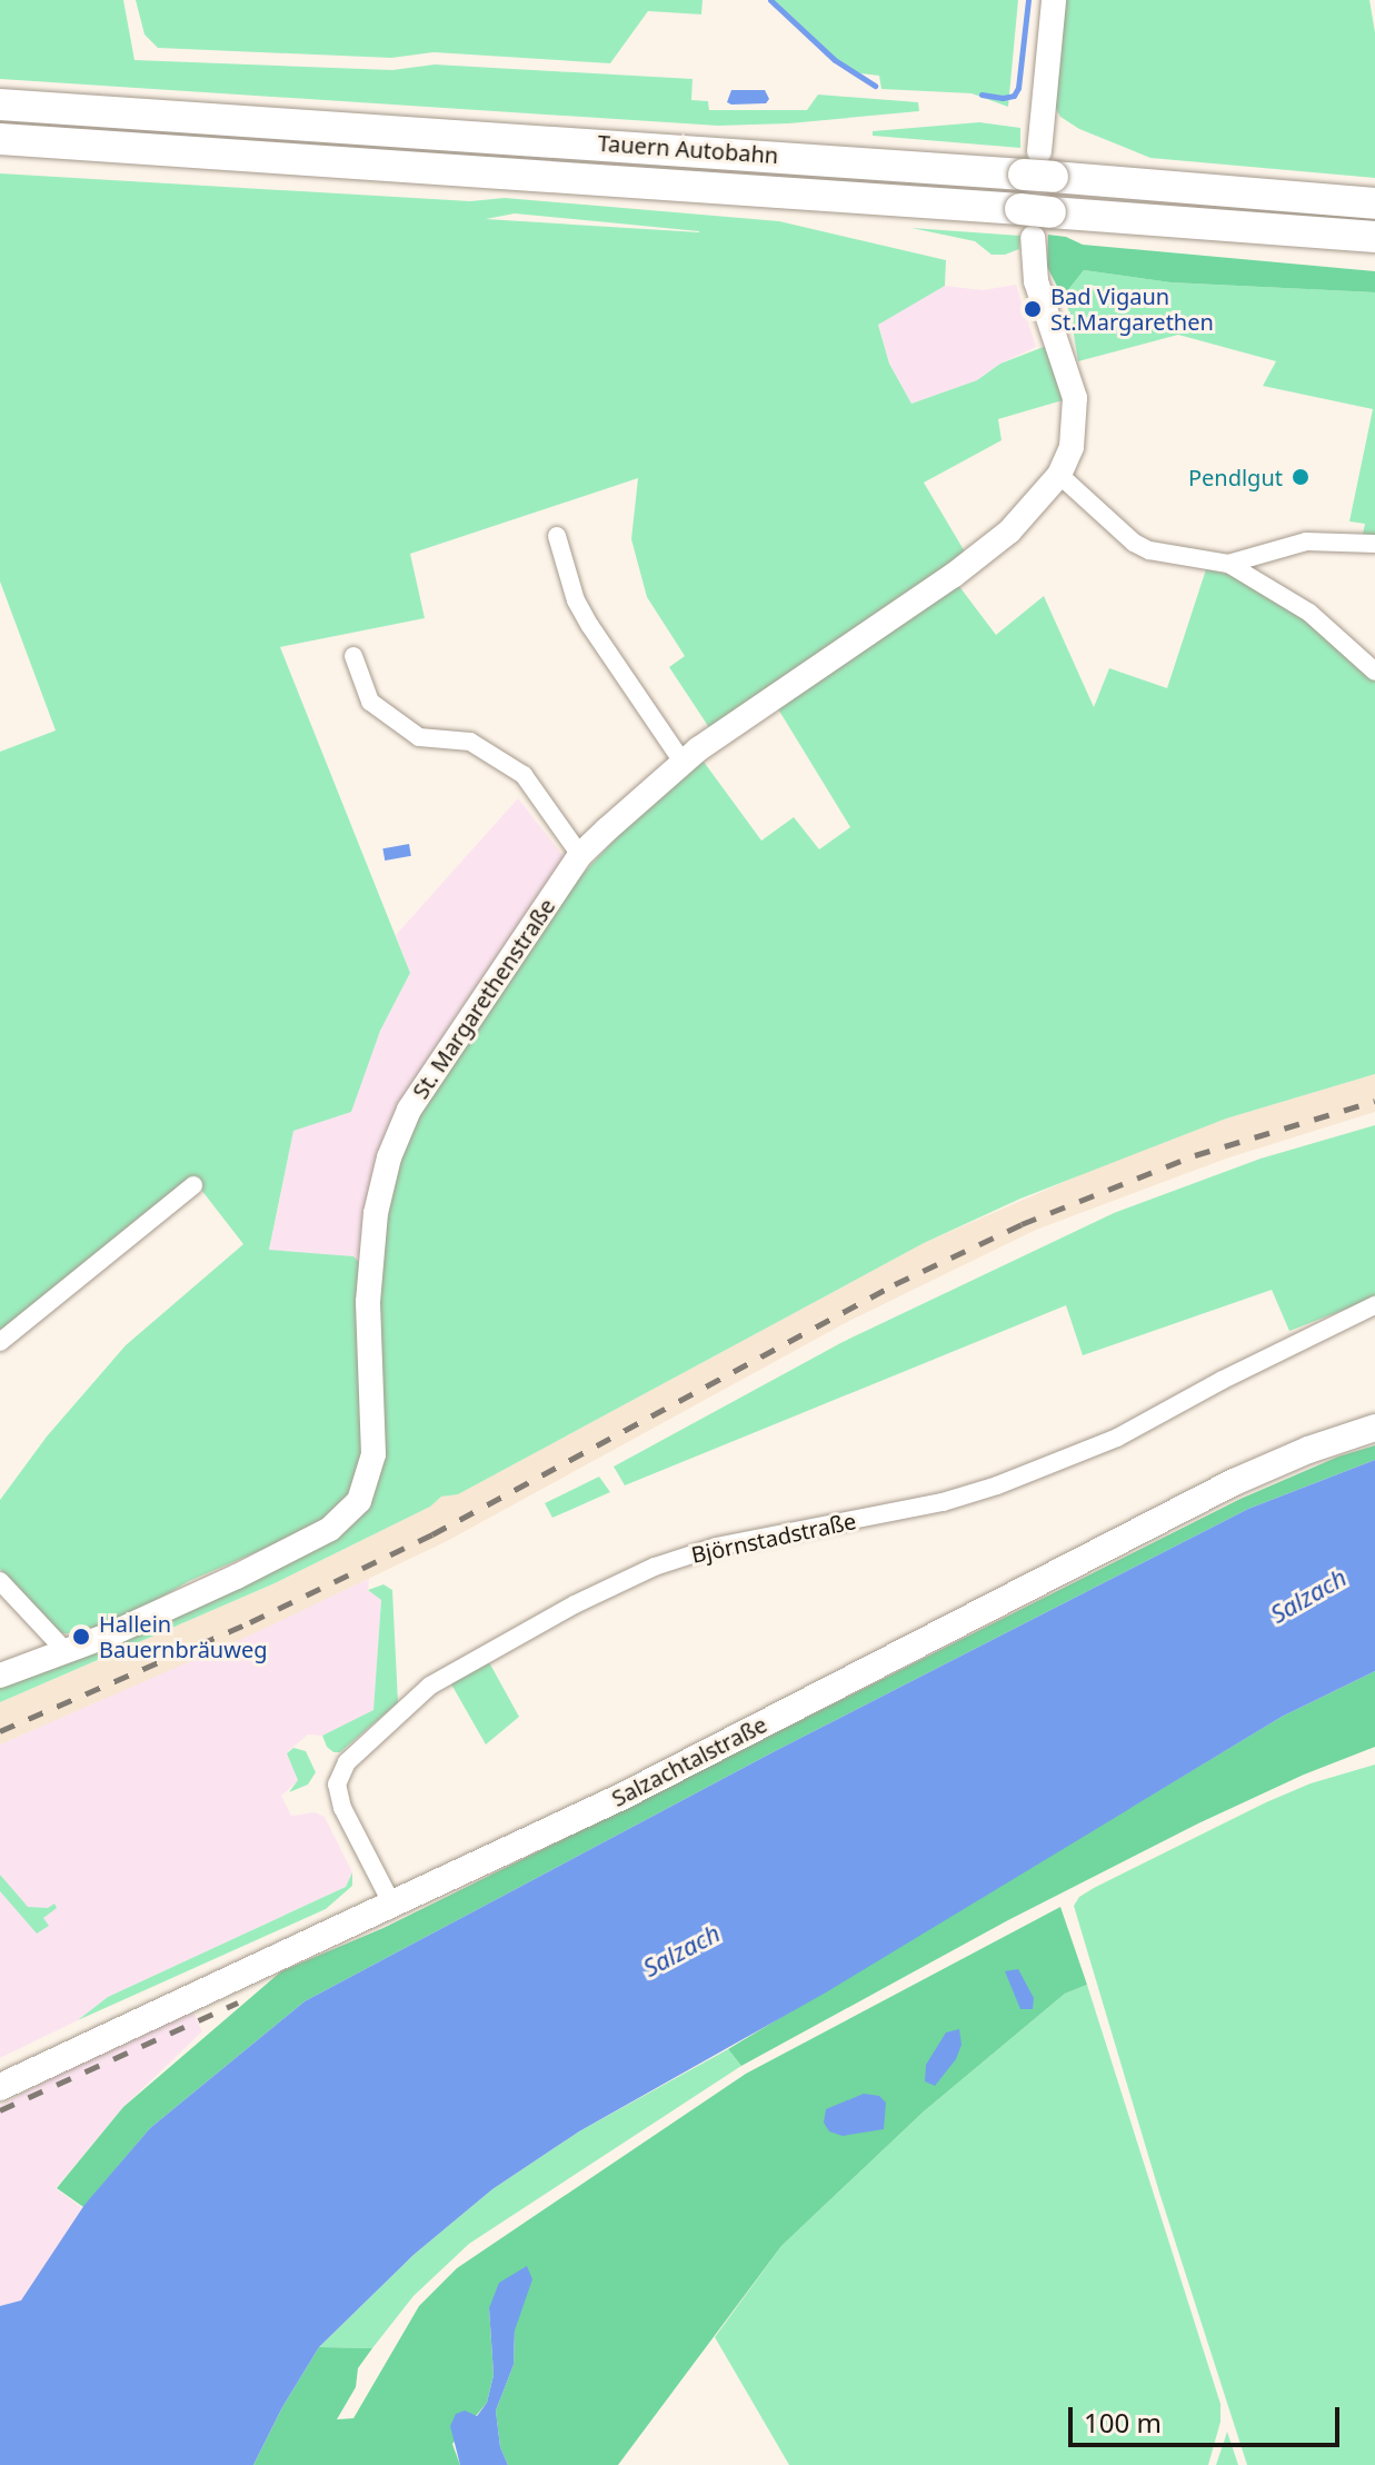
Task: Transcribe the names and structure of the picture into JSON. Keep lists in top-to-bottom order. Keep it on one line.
{"streets":{"highway":["Tauern Autobahn"],"main road":["Salzachtalstraße"],"street":["St. Margarethenstraße","Björnstadstraße"]},"crossings":[["Tauern Autobahn","St. Margarethenstraße"],["Björnstadstraße","Salzachtalstraße"]],"water":["Salzach"],"places":["Bad Vigaun St.Margarethen","Pendlgut","Hallein Bauernbräuweg"],"scale_bar":"100 m"}
